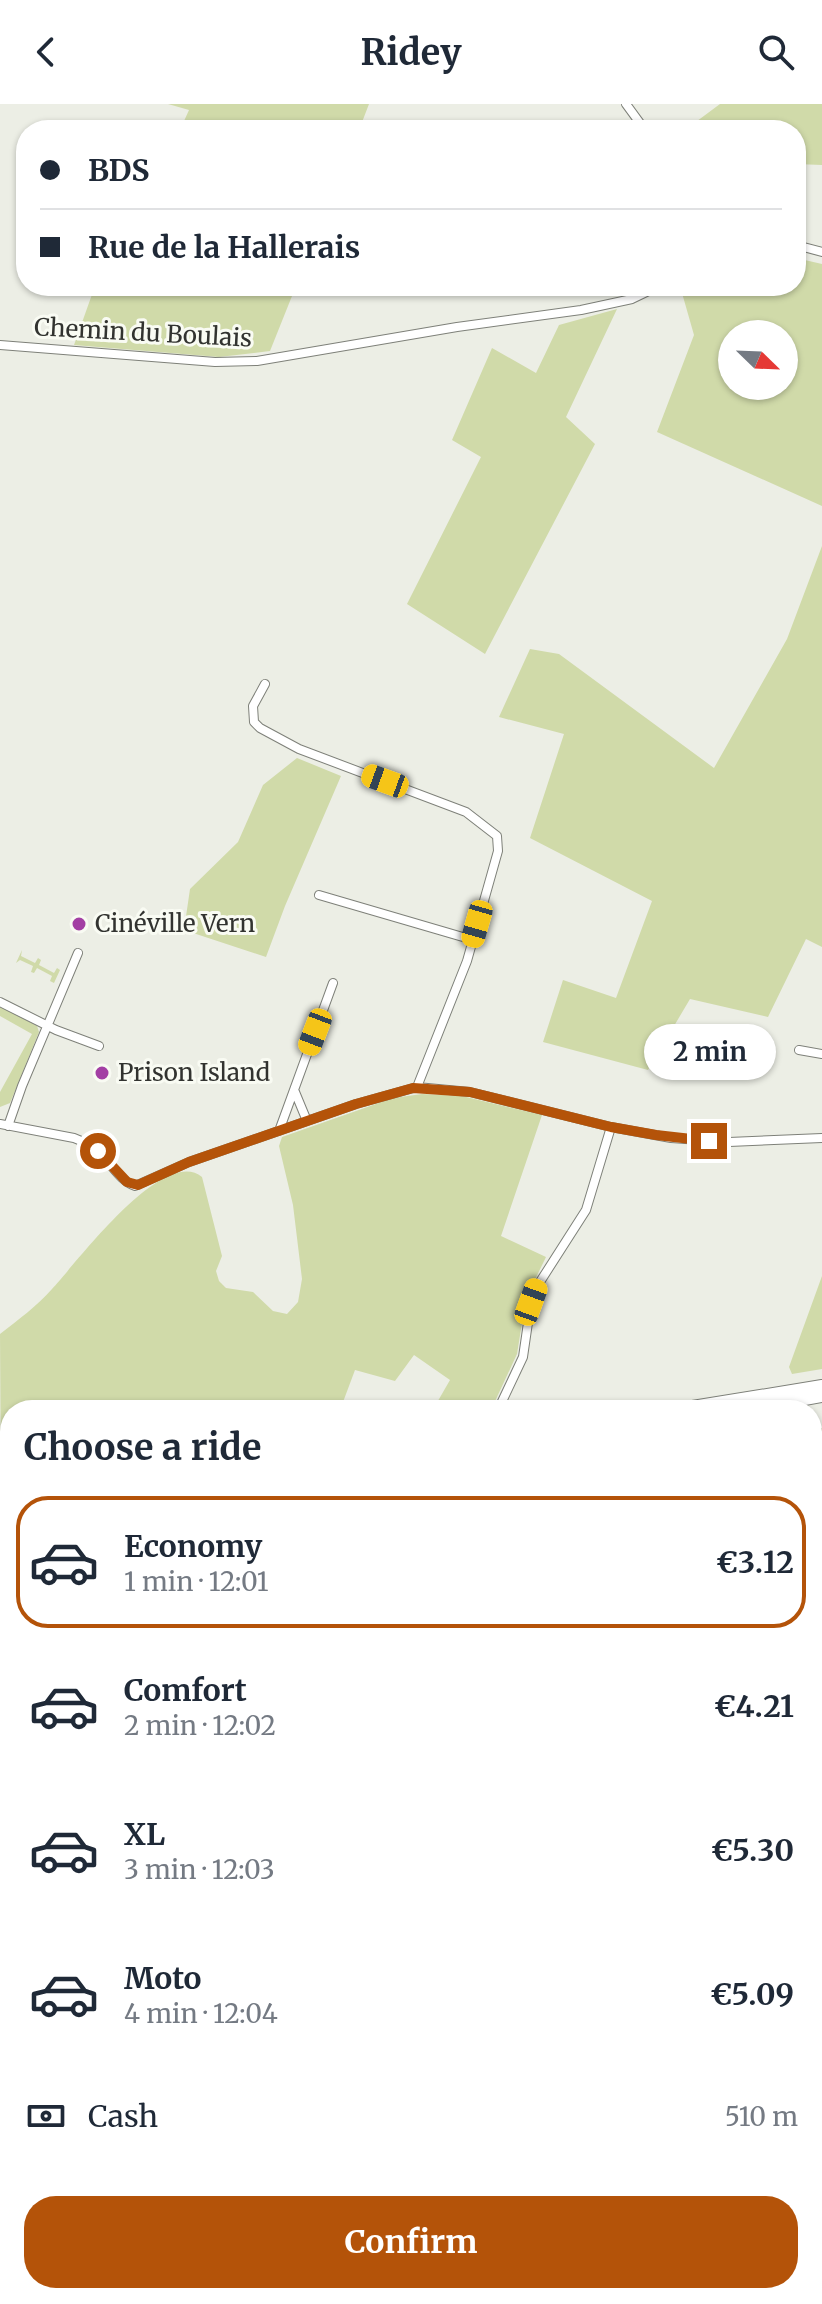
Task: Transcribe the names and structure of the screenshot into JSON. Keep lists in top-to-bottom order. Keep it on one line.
{"streets":{"street":["Chemin du Boulais"]},"places":["Cinéville Vern","Prison Island"],"north":"bottom right","page":{"header":"Ridey","banner":["BDS","Rue de la Hallerais"],"bubble":"2 min","heading":"Choose a ride","list":[{"name":"Economy","note":"1 min · 12:01","value":"€3.12"},{"name":"Comfort","note":"2 min · 12:02","value":"€4.21"},{"name":"XL","note":"3 min · 12:03","value":"€5.30"},{"name":"Moto","note":"4 min · 12:04","value":"€5.09"}],"pay":["Cash","510 m"],"buttons":"Confirm"}}
